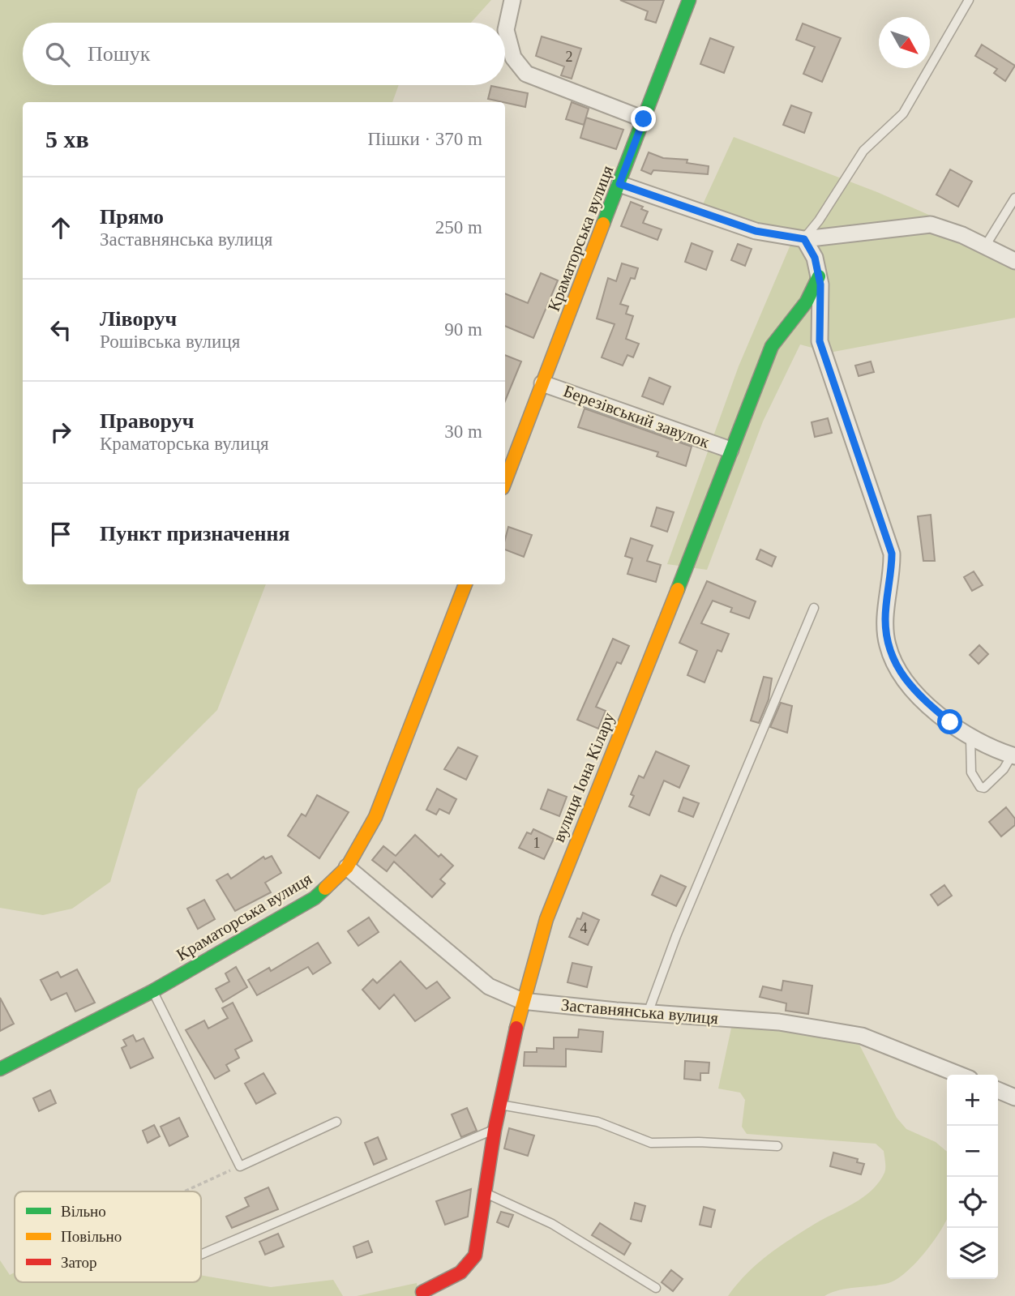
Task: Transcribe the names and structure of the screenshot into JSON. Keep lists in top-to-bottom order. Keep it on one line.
{"streets":{"street":["Краматорська вулиця","Березівський завулок","вулиця Іона Кілару","Заставнянська вулиця"]},"crossings":[["Краматорська вулиця","Березівський завулок"],["Краматорська вулиця","Заставнянська вулиця"],["Березівський завулок","вулиця Іона Кілару"],["вулиця Іона Кілару","Заставнянська вулиця"]],"house_numbers":["2","1","4"],"legend":["Вільно","Повільно","Затор"],"north":"bottom right","page":{"search":"Пошук","heading":["5 хв","Пішки · 370 m"],"list":[["Прямо","Заставнянська вулиця","250 m"],["Ліворуч","Рошівська вулиця","90 m"],["Праворуч","Краматорська вулиця","30 m"],"Пункт призначення"],"map_buttons":["+","−"]}}
